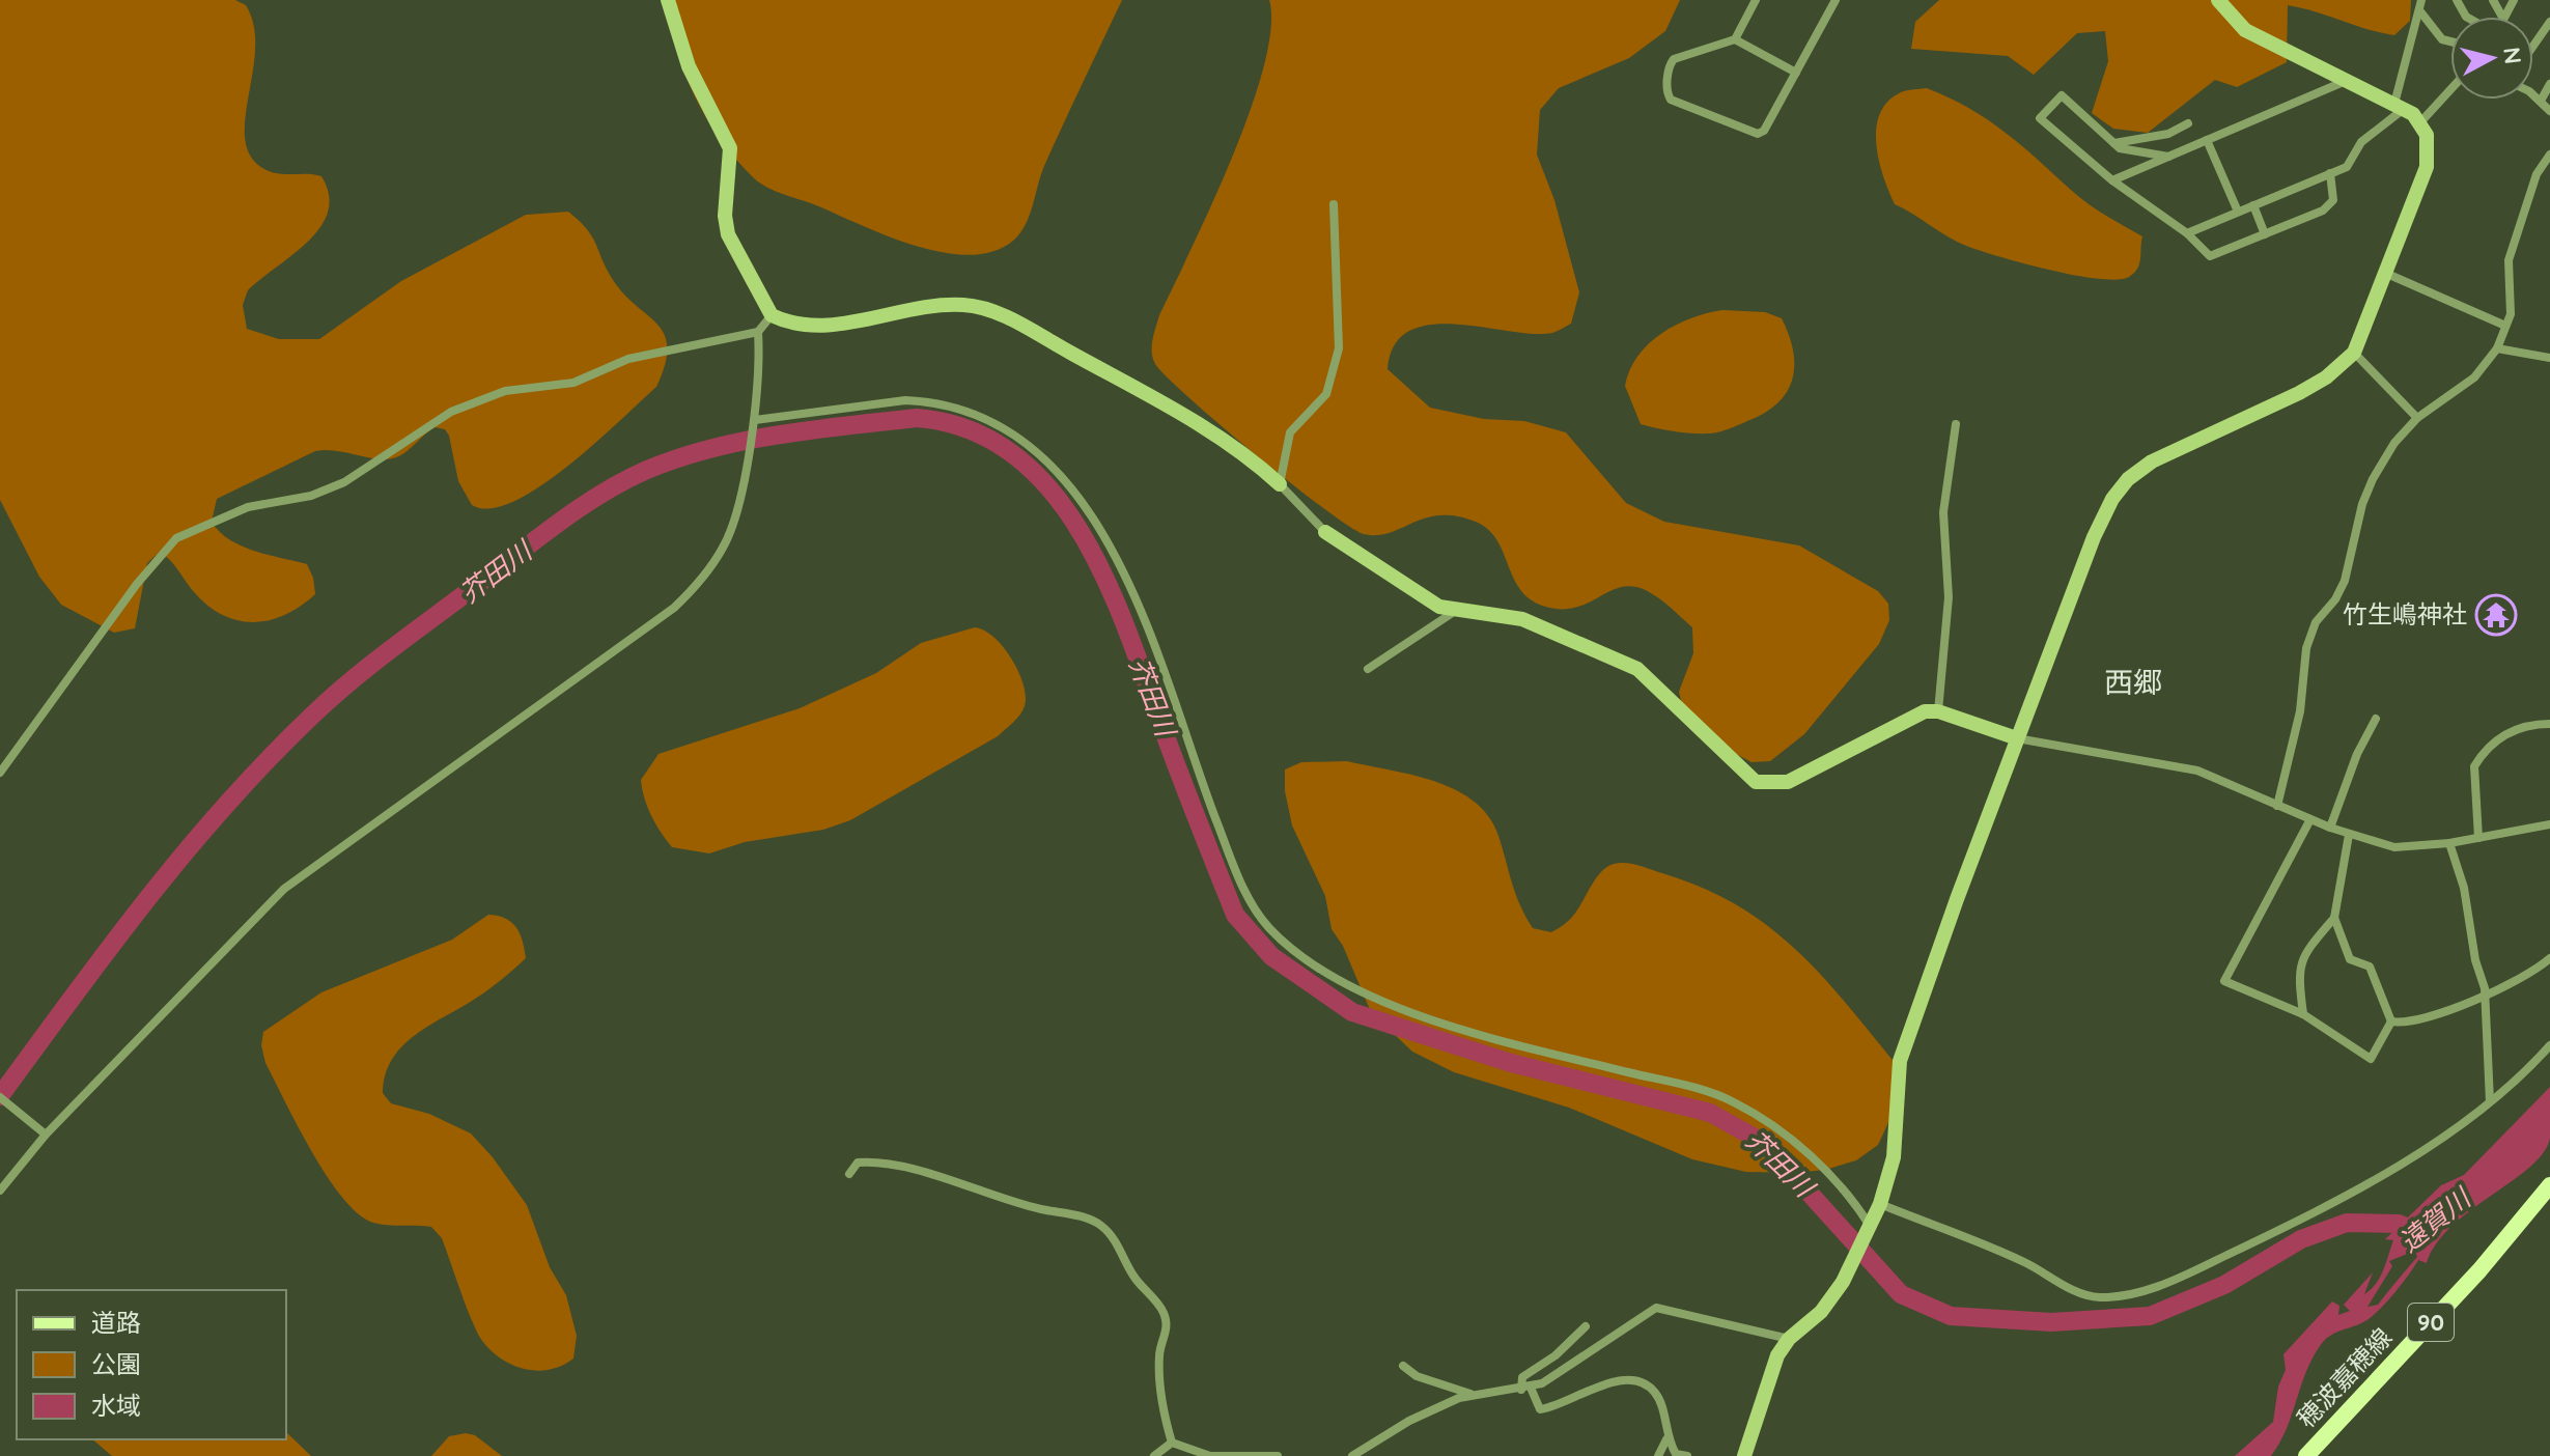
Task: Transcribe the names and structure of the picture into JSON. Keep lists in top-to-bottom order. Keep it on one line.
{"streets":{"main road":["90","穂波嘉穂線"]},"districts":["西郷"],"water":["芥田川","遠賀川"],"places":{"temple":["竹生嶋神社"]},"legend":["道路","公園","水域"],"north":"right"}
